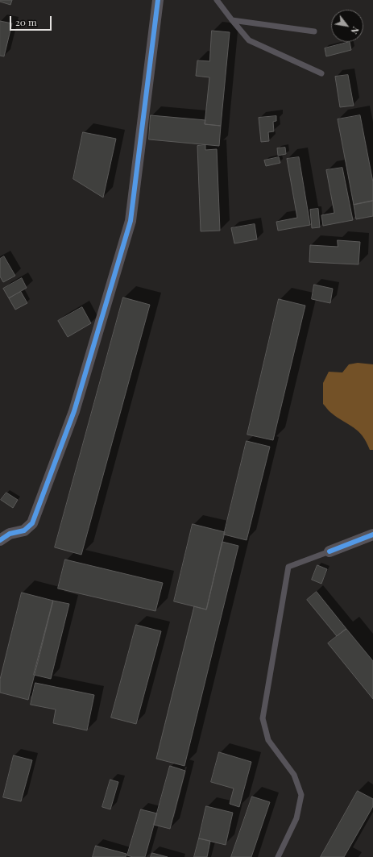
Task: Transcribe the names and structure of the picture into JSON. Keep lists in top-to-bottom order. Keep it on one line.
{"scale_bar":"20 m","north":"bottom right"}
